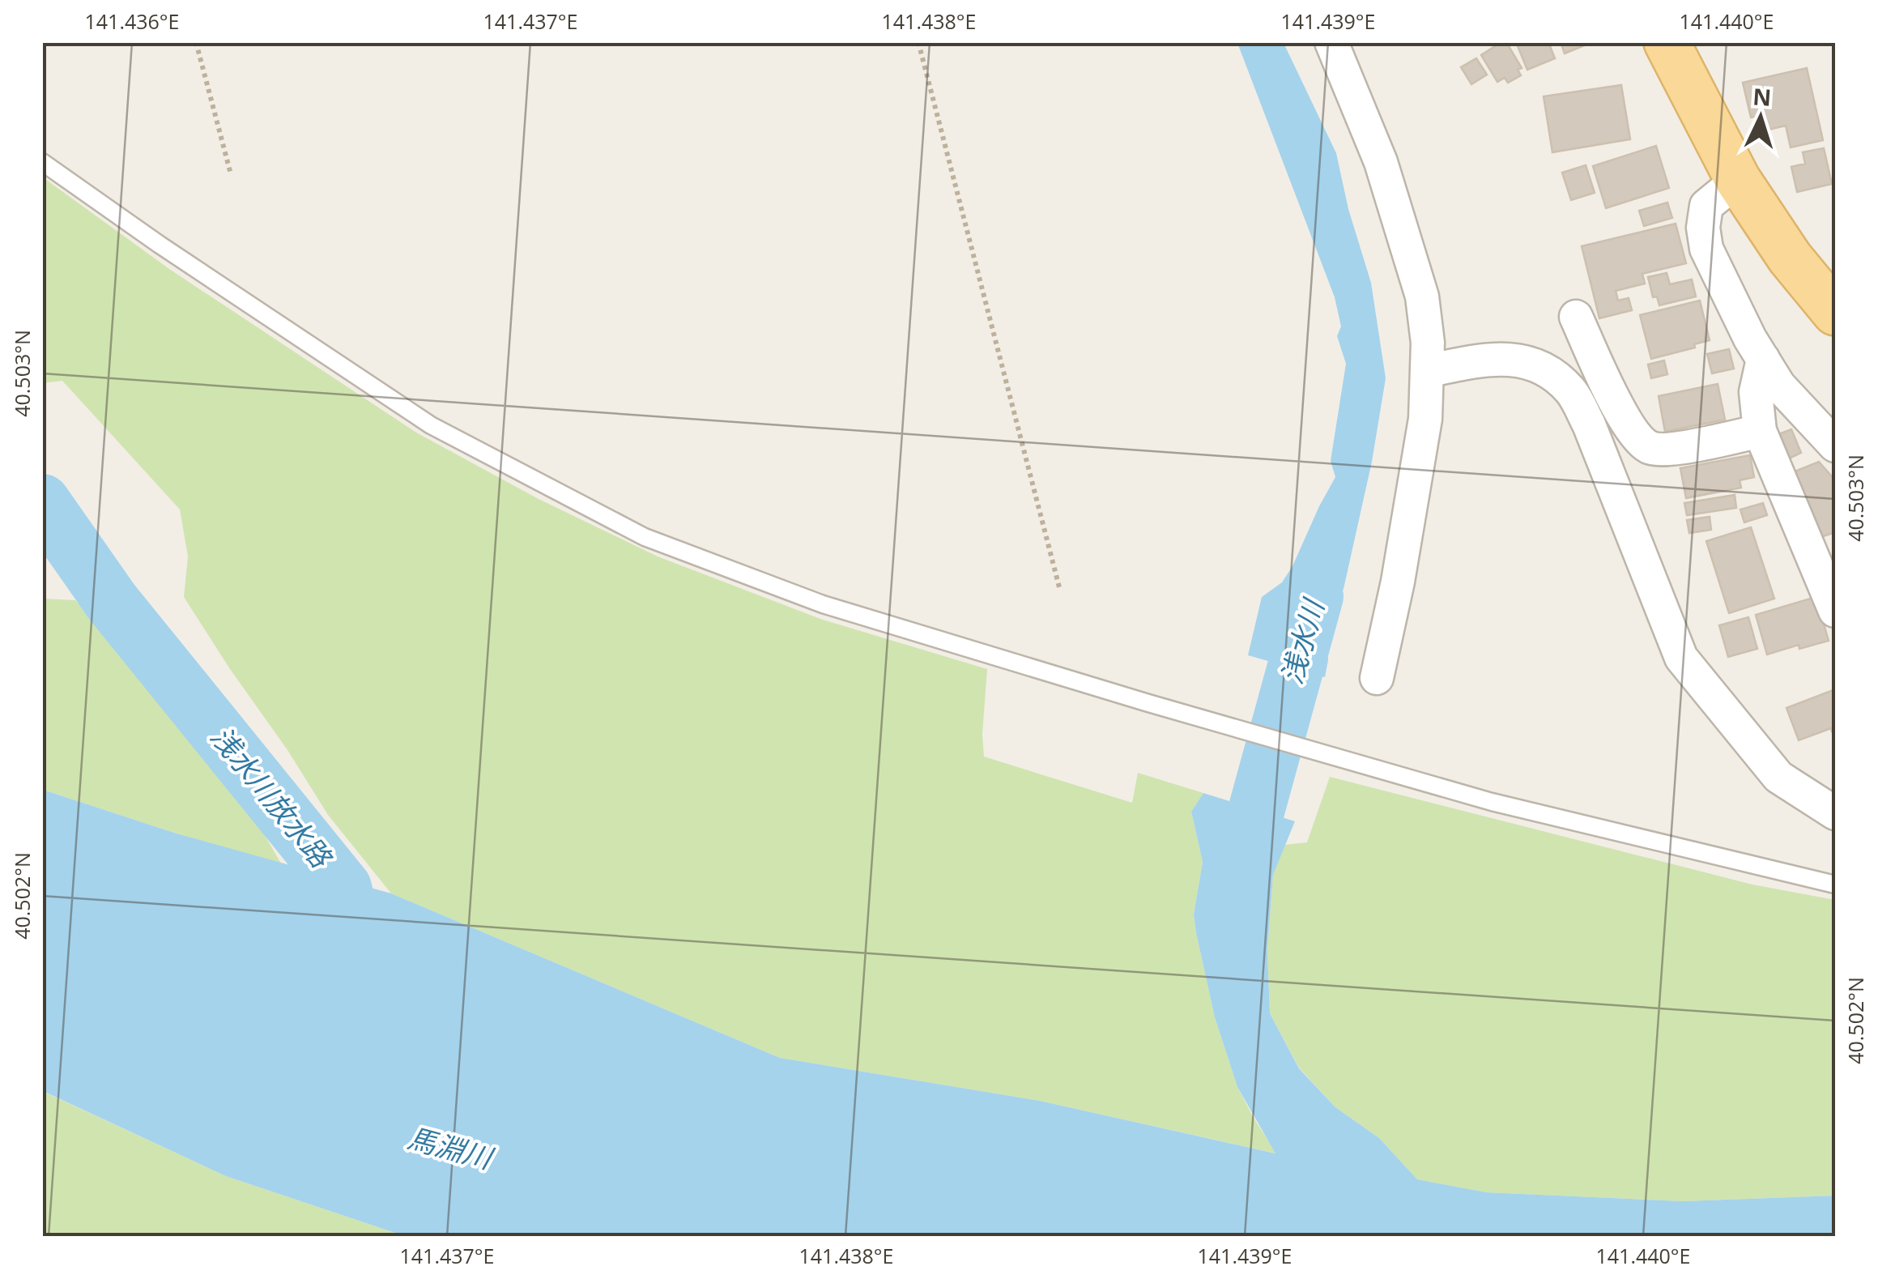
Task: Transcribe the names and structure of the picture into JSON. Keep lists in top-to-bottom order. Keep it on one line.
{"water":["浅水川","浅水川放水路","馬淵川"],"north":"top","coordinates":["141.436°E","141.437°E","141.438°E","141.439°E","141.440°E","40.503°N","40.502°N"]}
